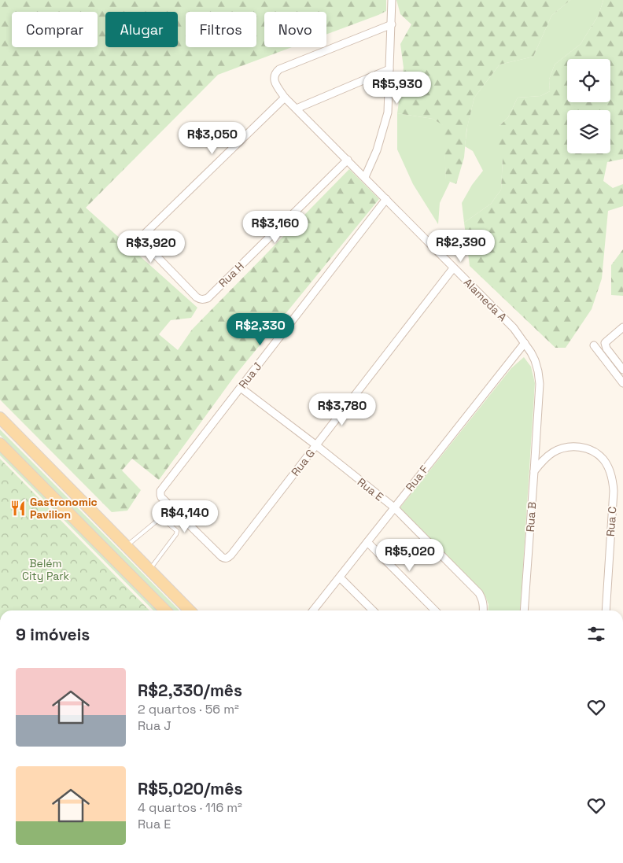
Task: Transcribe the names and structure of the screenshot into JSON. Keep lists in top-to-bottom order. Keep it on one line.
{"streets":{"street":["Rua H","Alameda A","Rua J","Rua G","Rua F","Rua E","Rua B","Rua C"]},"crossings":[["Rua H","Alameda A"],["Alameda A","Rua J"],["Alameda A","Rua G"],["Alameda A","Rua F"],["Alameda A","Rua B"],["Alameda A","Rua C"],["Rua J","Rua G"],["Rua J","Rua E"],["Rua G","Rua E"],["Rua F","Rua E"],["Rua B","Rua C"]],"parks":["Belém City Park"],"places":{"restaurant":["Gastronomic Pavilion"]},"page":{"chip":["Comprar","Alugar","Filtros","Novo"],"price":["R$5,930","R$3,050","R$3,160","R$2,390","R$3,920","R$2,330","R$3,780","R$4,140","R$5,020"],"heading":"9 imóveis","list":[{"name":"R$2,330/mês","note":"2 quartos · 56 m² · Rua J"},{"name":"R$5,020/mês","note":"4 quartos · 116 m² · Rua E"}]}}
